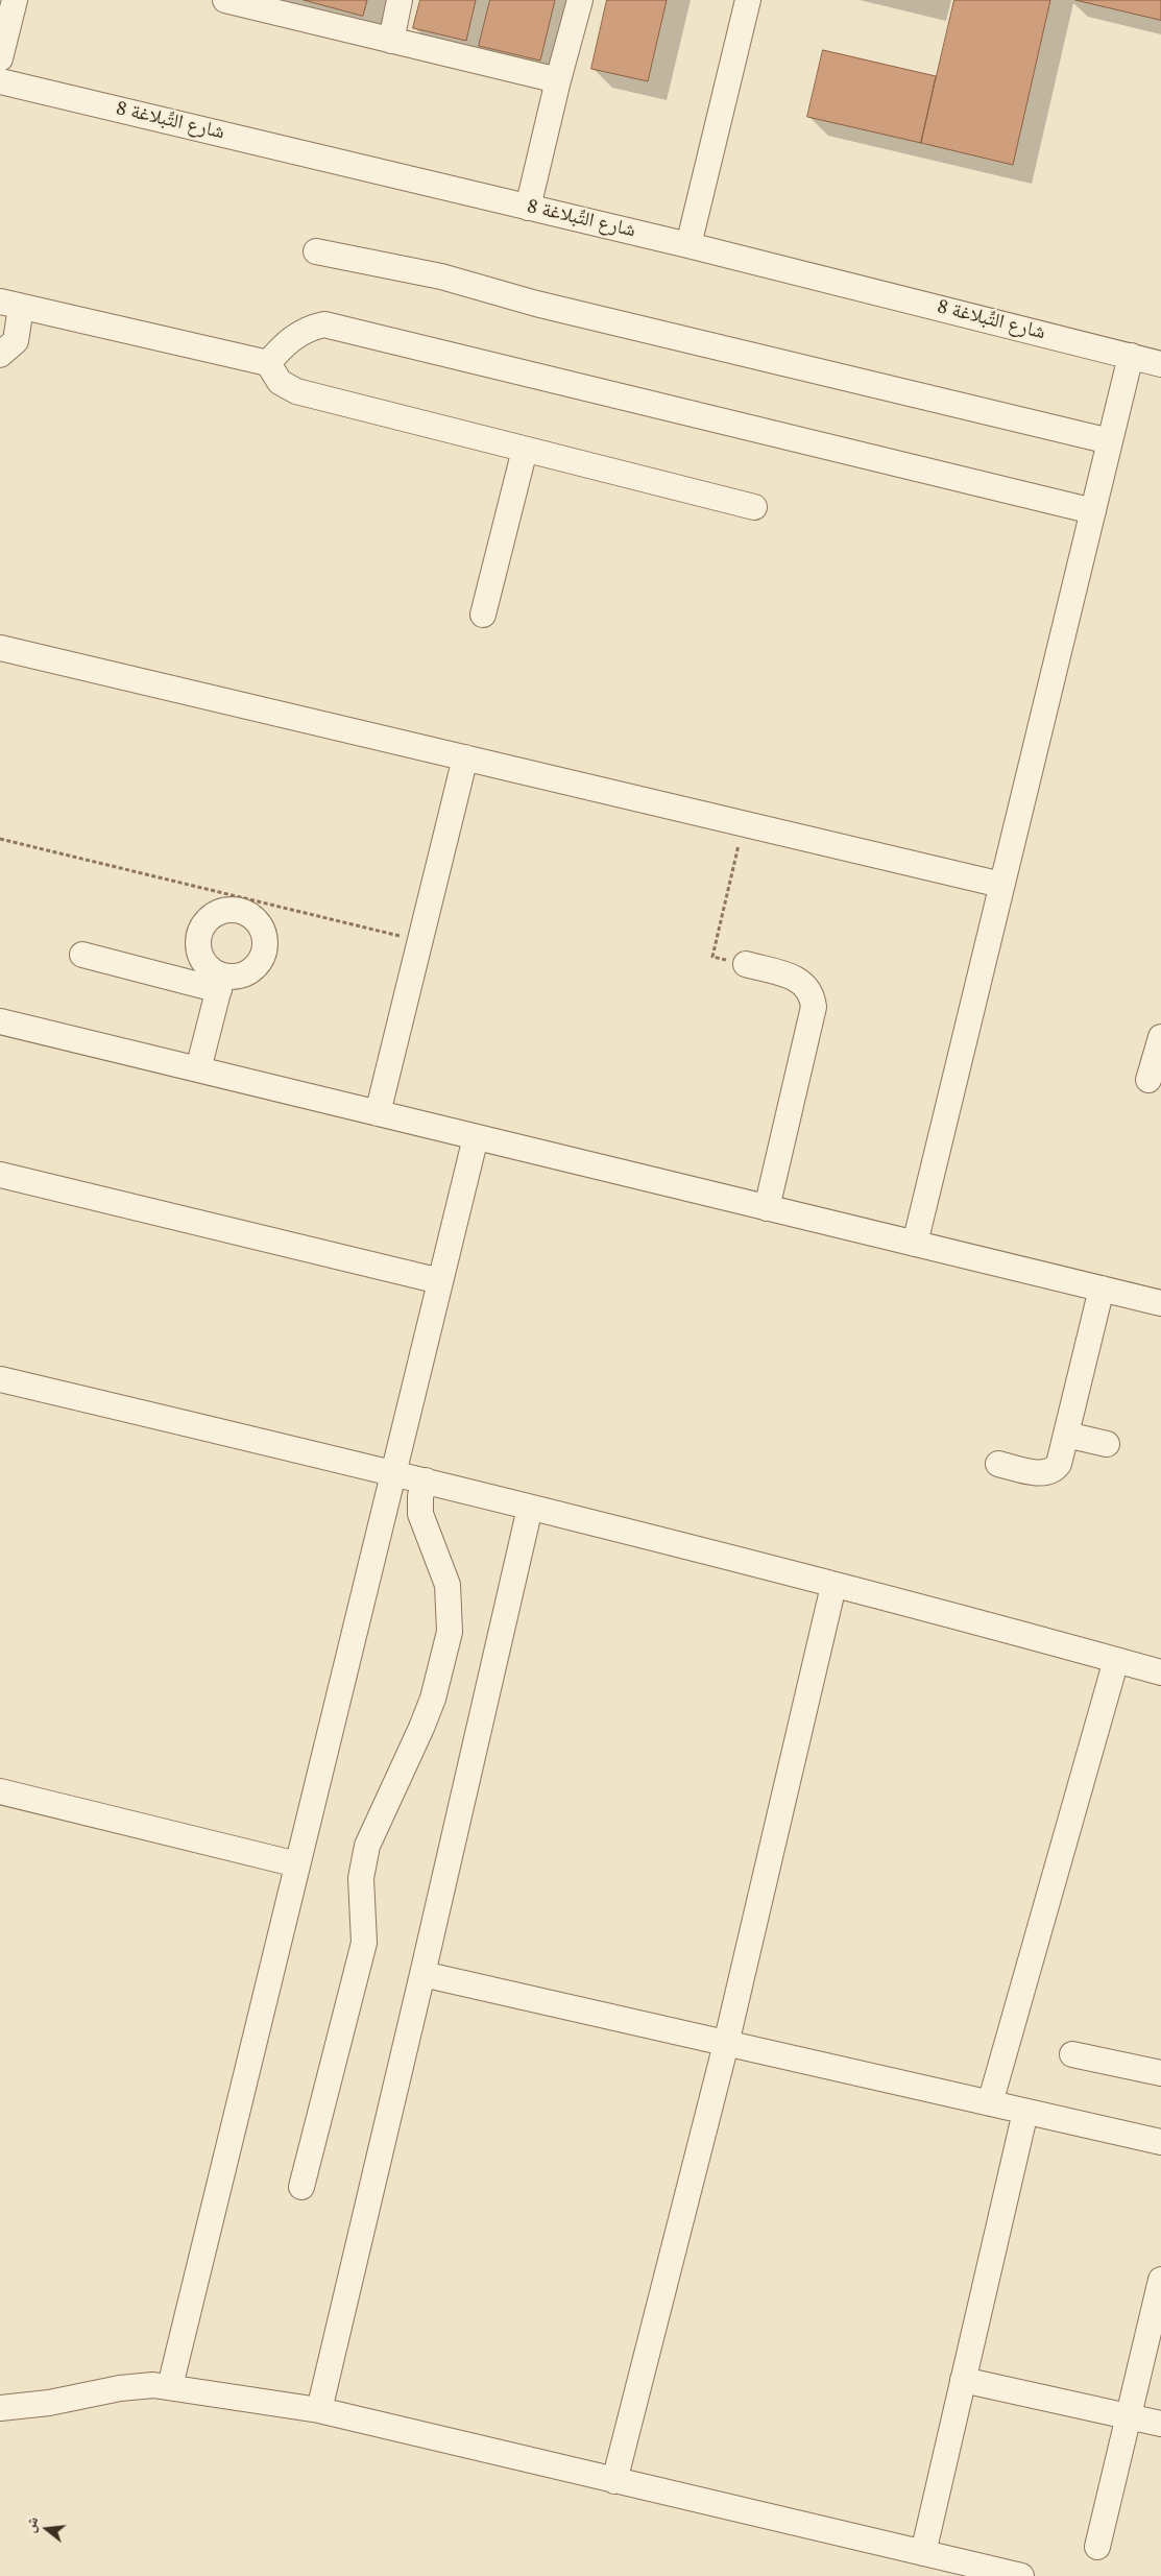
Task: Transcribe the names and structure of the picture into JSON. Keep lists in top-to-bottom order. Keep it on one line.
{"streets":{"street":["شارع التِّبلاغة 8"]},"north":"left"}
